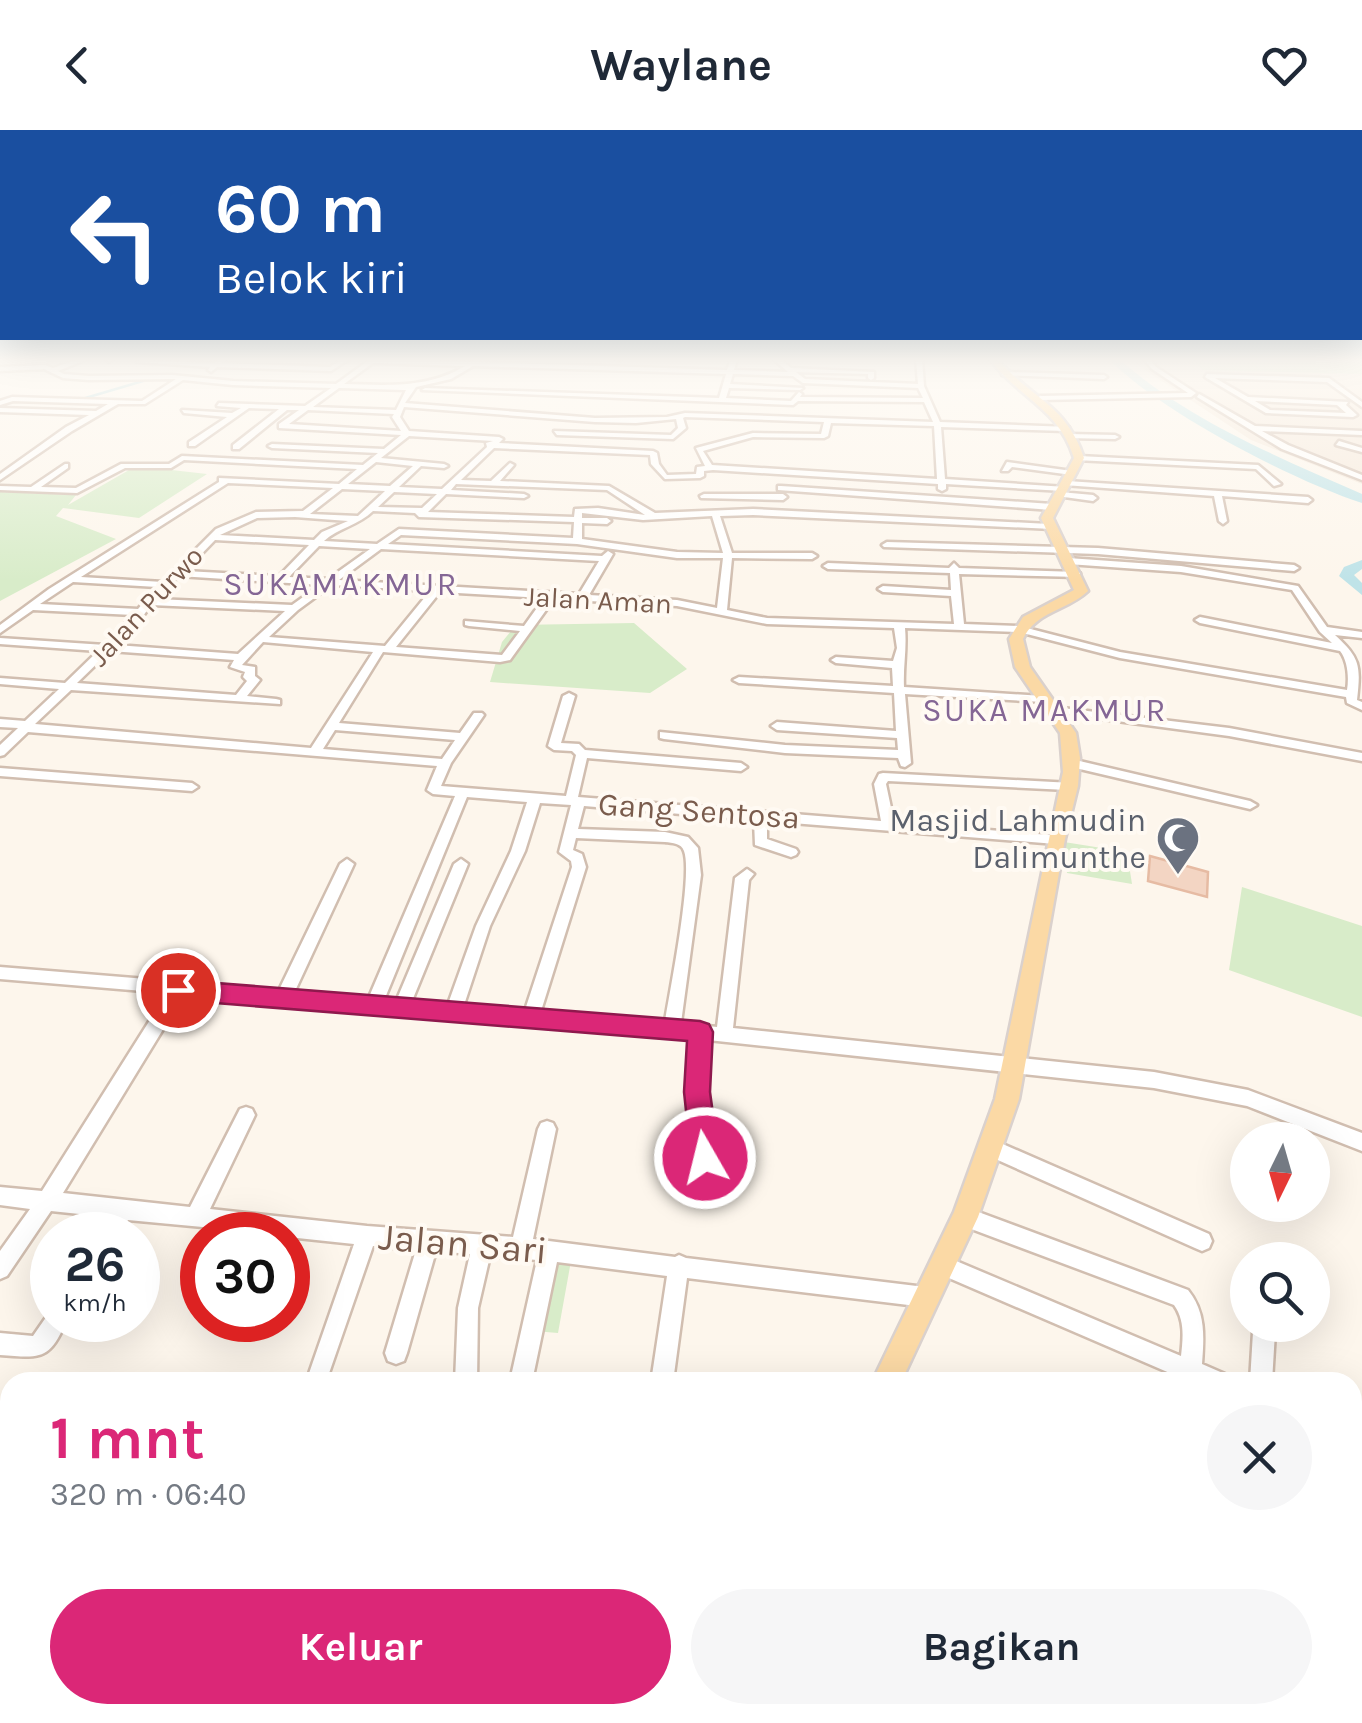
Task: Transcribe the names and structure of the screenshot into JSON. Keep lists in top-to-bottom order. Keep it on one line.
{"streets":{"street":["Jalan Aman","Jalan Purwo","Gang Sentosa","Jalan Sari"]},"crossings":[["Jalan Aman","Jalan Purwo"]],"districts":["SUKAMAKMUR","SUKA MAKMUR"],"places":{"mosque":["Masjid Lahmudin Dalimunthe"]},"north":"bottom","page":{"header":"Waylane","turn":["60 m","Belok kiri"],"speed":"26 km/h","limit":"30","heading":["1 mnt","320 m · 06:40"],"buttons":["Keluar","Bagikan"]}}
